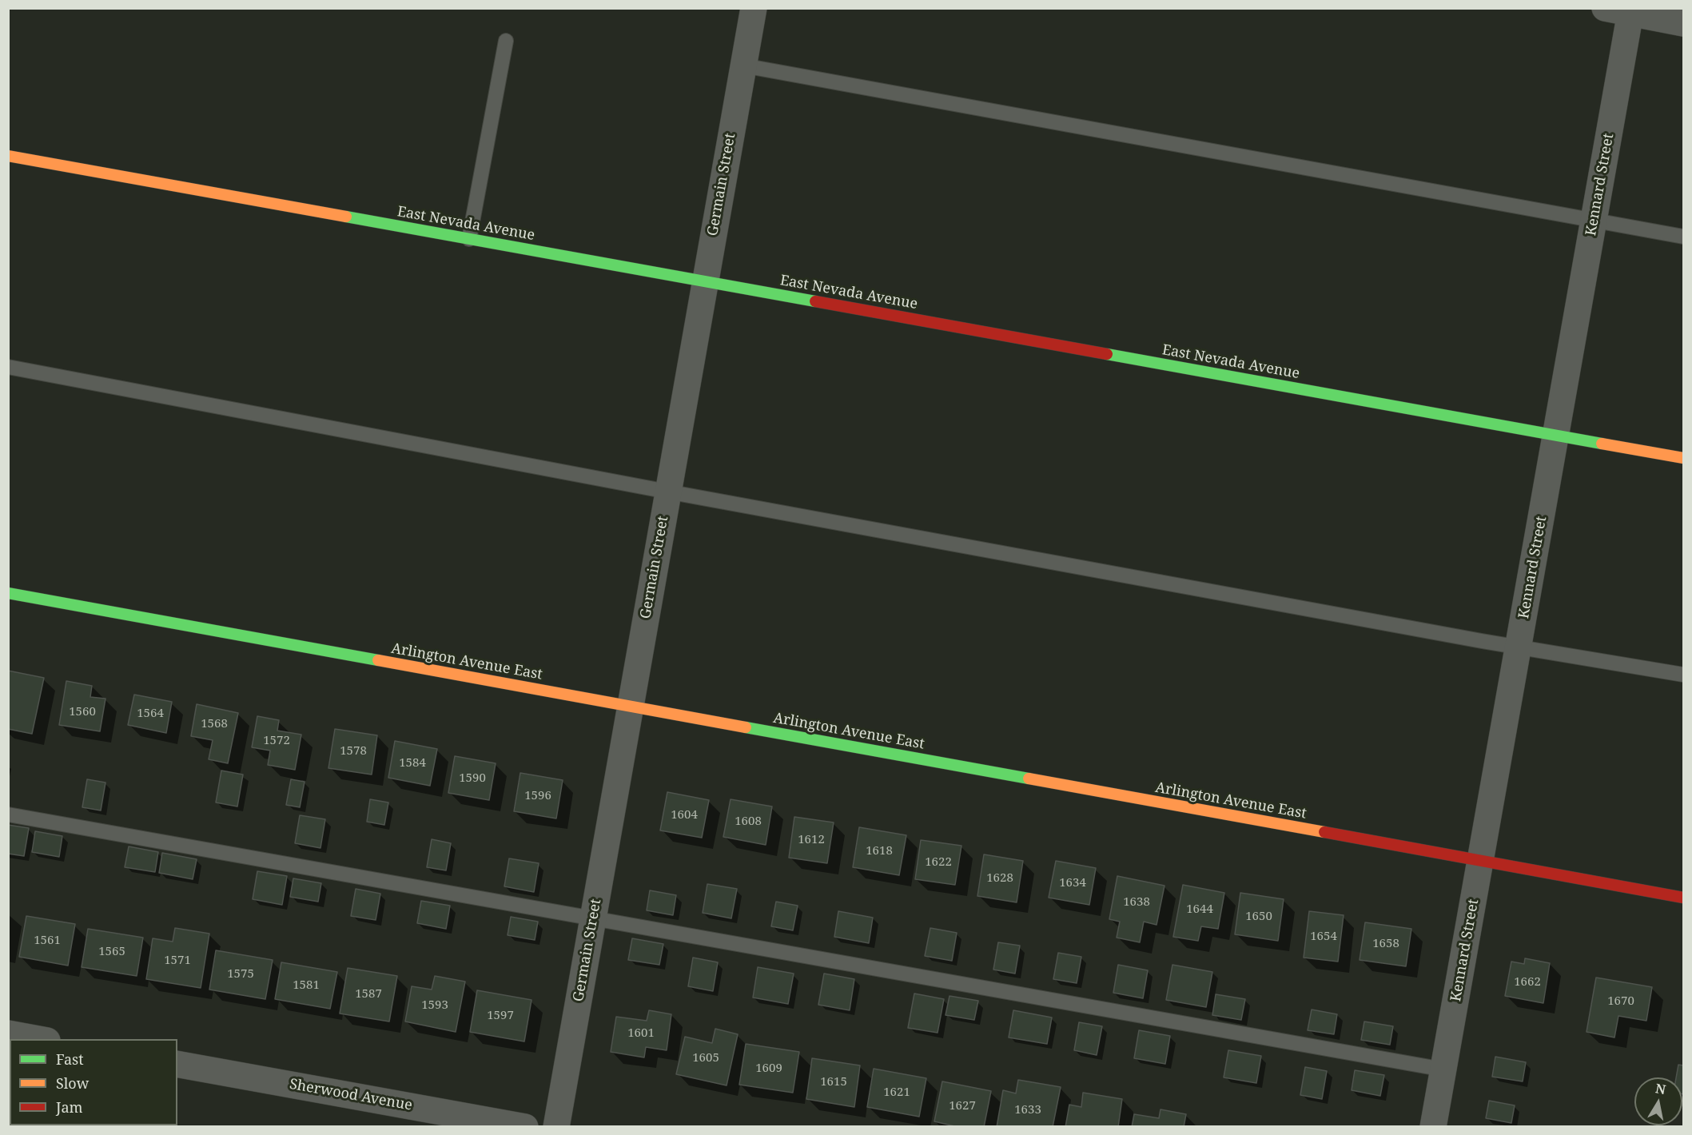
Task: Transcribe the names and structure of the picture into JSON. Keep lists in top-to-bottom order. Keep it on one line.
{"streets":{"street":["Germain Street","Kennard Street","East Nevada Avenue","Arlington Avenue East","Sherwood Avenue"]},"crossings":[["Germain Street","East Nevada Avenue"],["Germain Street","Arlington Avenue East"],["Kennard Street","East Nevada Avenue"],["Kennard Street","Arlington Avenue East"]],"house_numbers":["1560","1564","1568","1572","1578","1584","1590","1596","1604","1608","1612","1618","1622","1628","1634","1638","1644","1650","1654","1561","1658","1565","1571","1575","1662","1581","1587","1670","1593","1597","1601","1605","1609","1615","1621","1627","1633"],"legend":["Fast","Slow","Jam"],"north":"top"}
